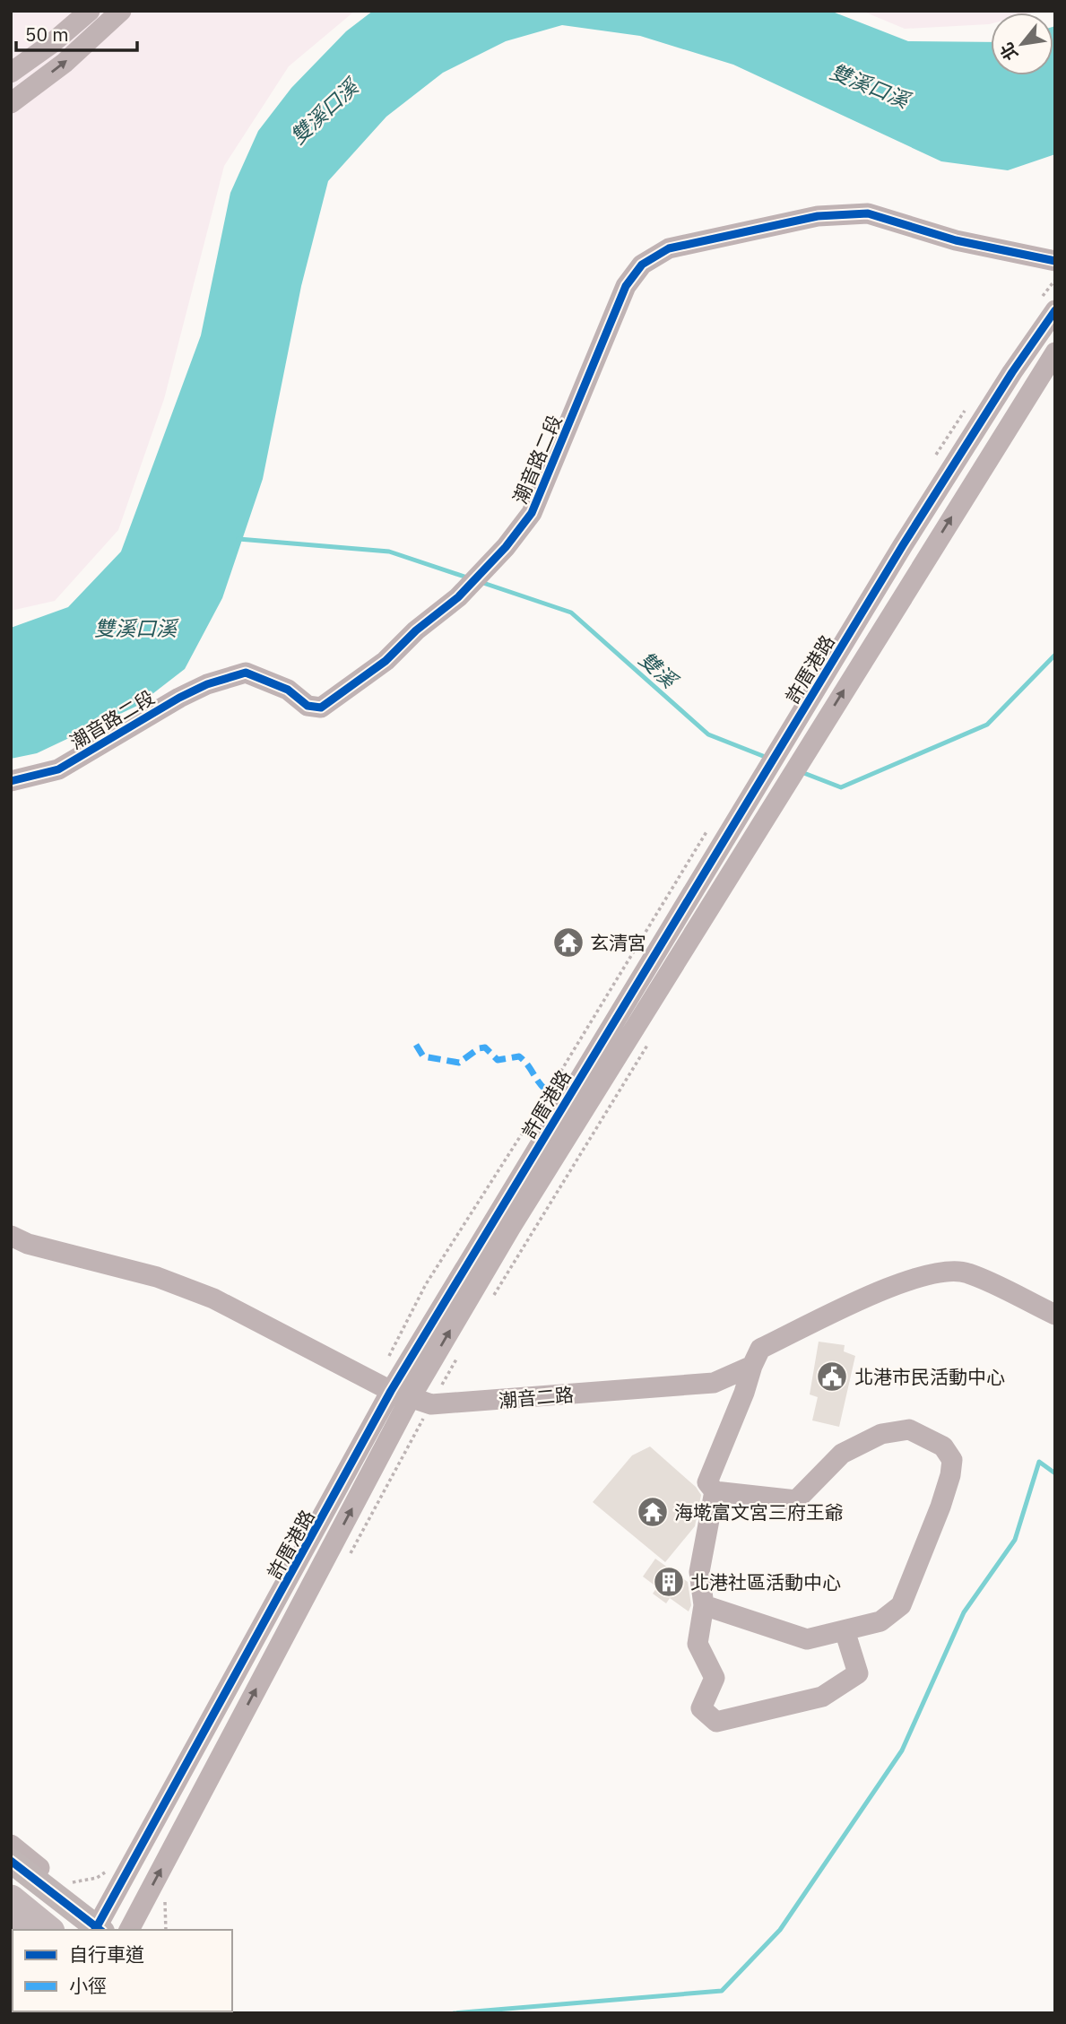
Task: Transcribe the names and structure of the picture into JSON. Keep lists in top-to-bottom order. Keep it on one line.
{"streets":{"street":["潮音路二段","許厝港路","潮音二路"]},"crossings":[["許厝港路","潮音二路"]],"water":["雙溪口溪","雙溪"],"places":{"temple":["玄清宮","海墘富文宮三府王爺"],"public building":["北港市民活動中心"],"building":["北港社區活動中心"]},"legend":["自行車道","小徑"],"scale_bar":"50 m","north":"bottom left"}
